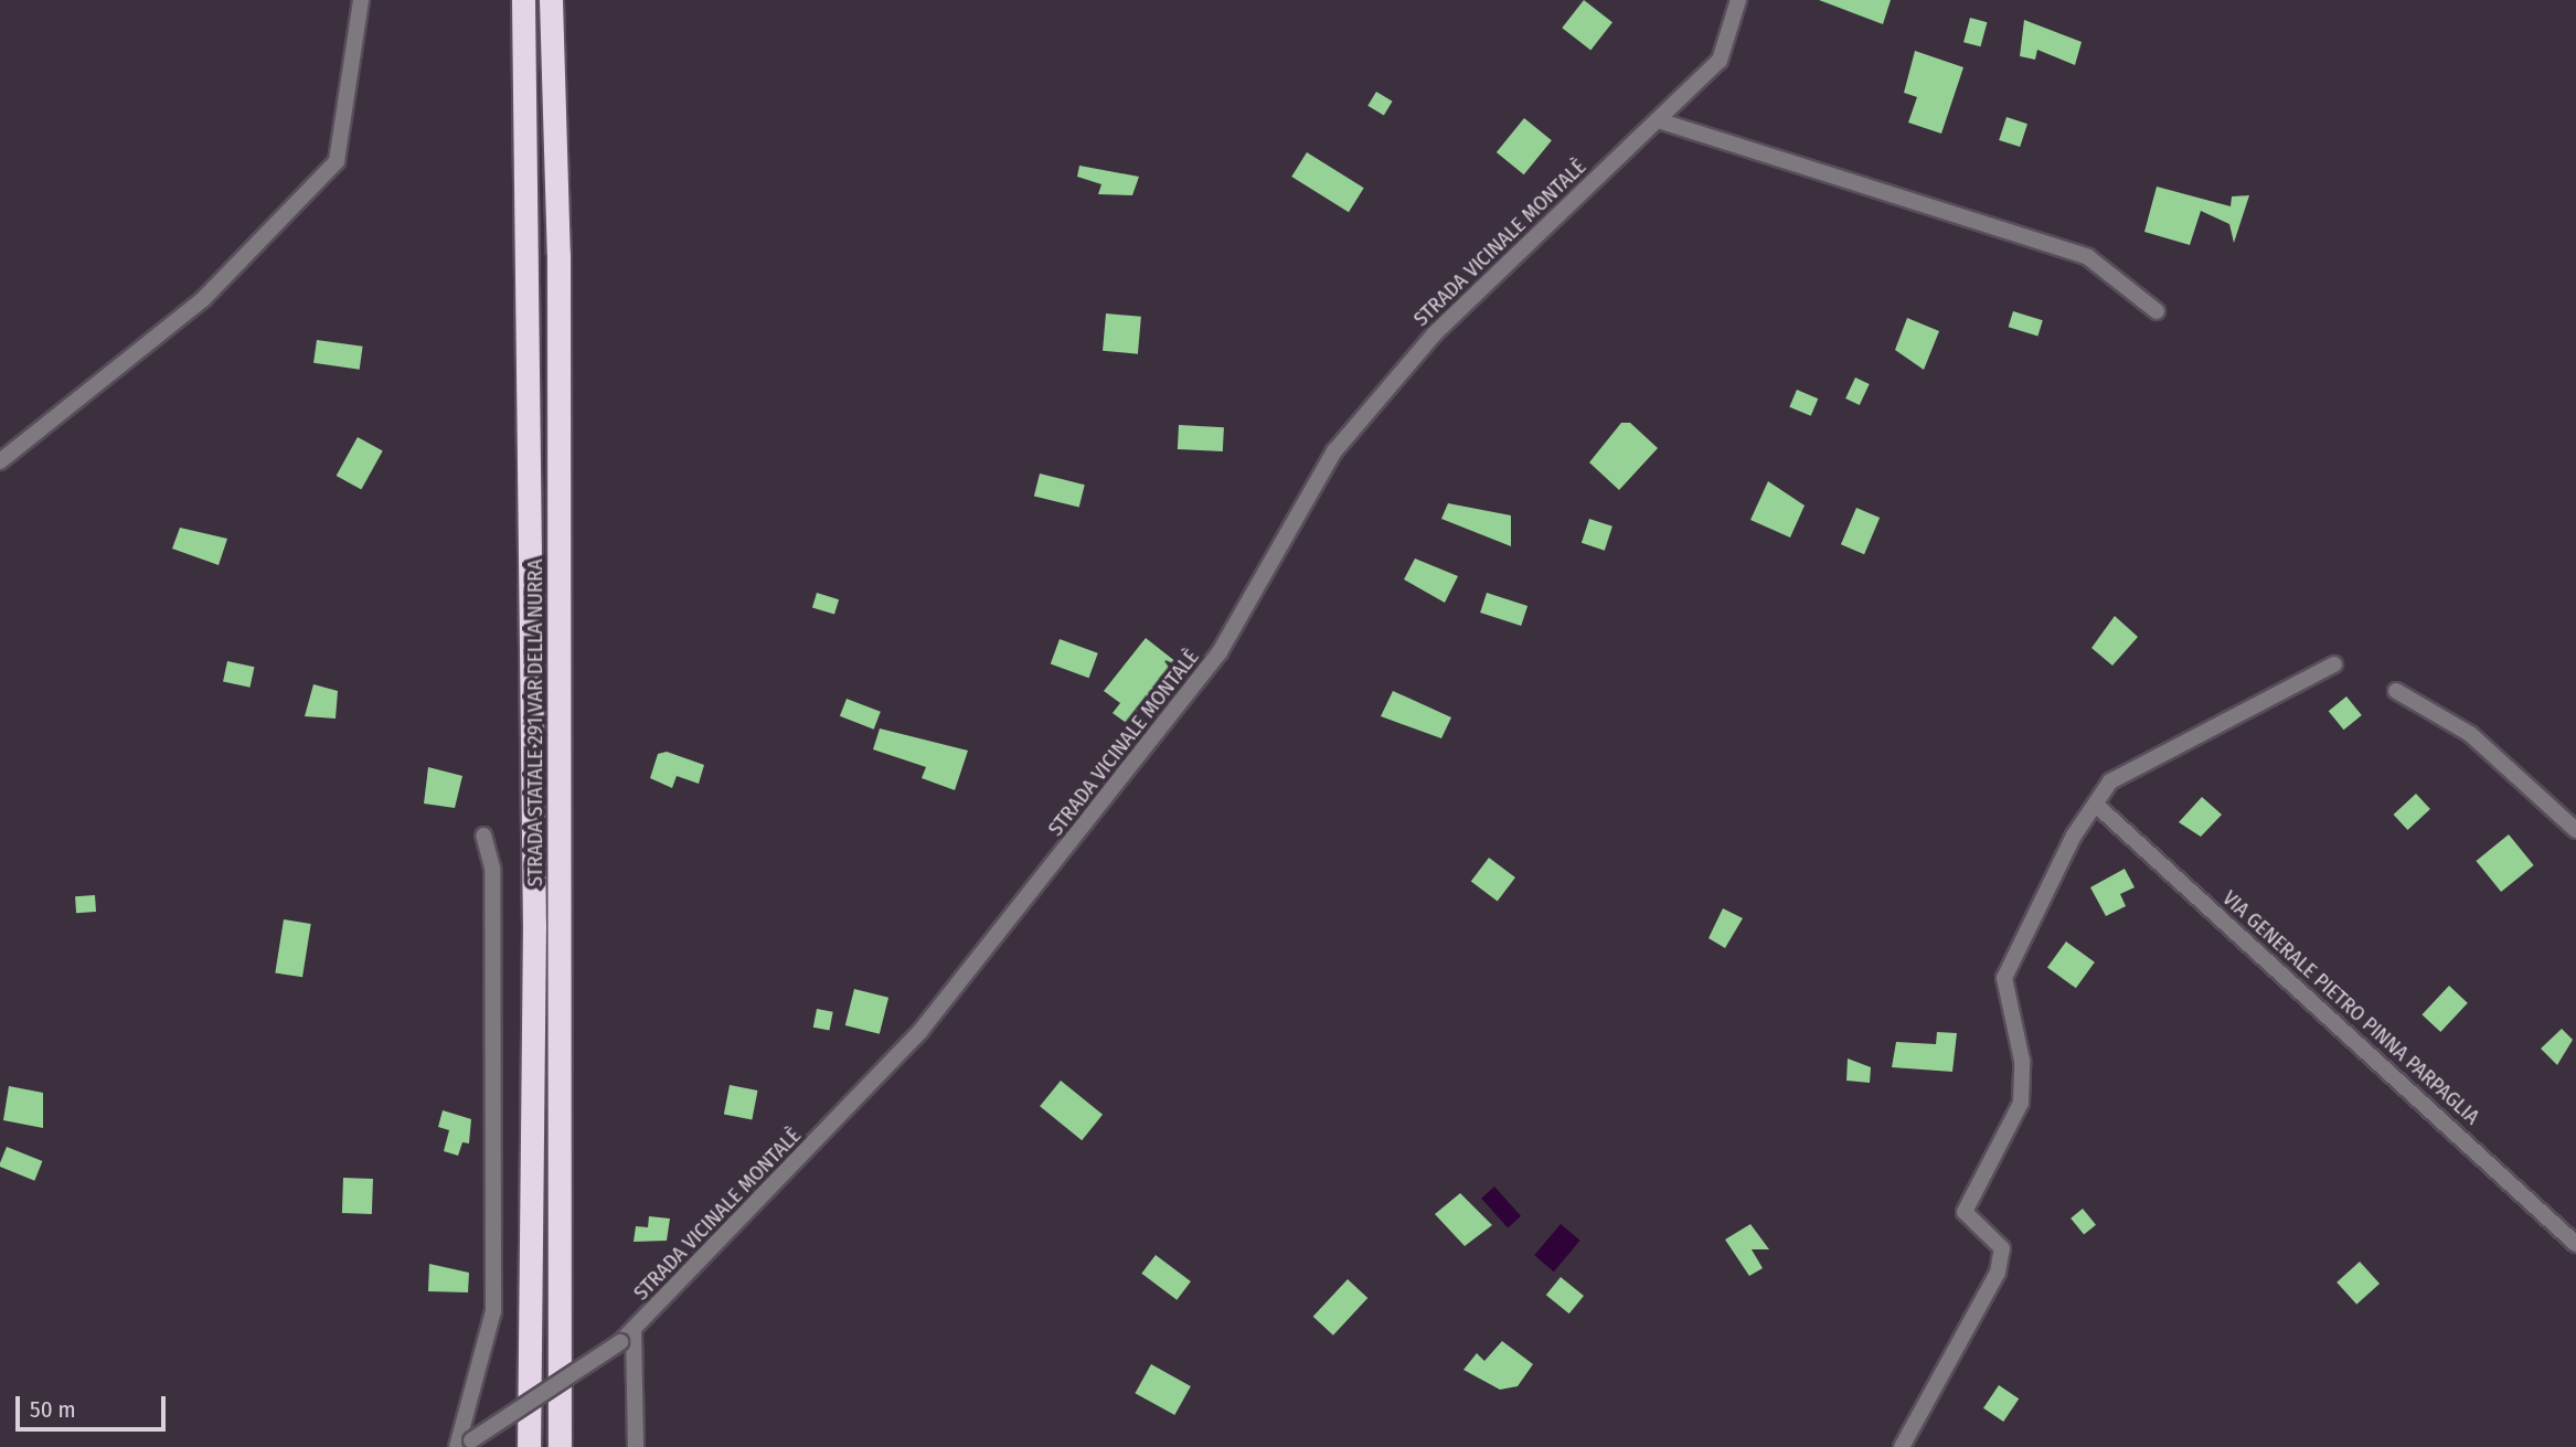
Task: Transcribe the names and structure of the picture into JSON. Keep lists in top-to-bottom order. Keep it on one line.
{"streets":{"highway":["STRADA STATALE 291 VAR DELLA NURRA"],"street":["STRADA VICINALE MONTALÈ","VIA GENERALE PIETRO PINNA PARPAGLIA"]},"scale_bar":"50 m"}
